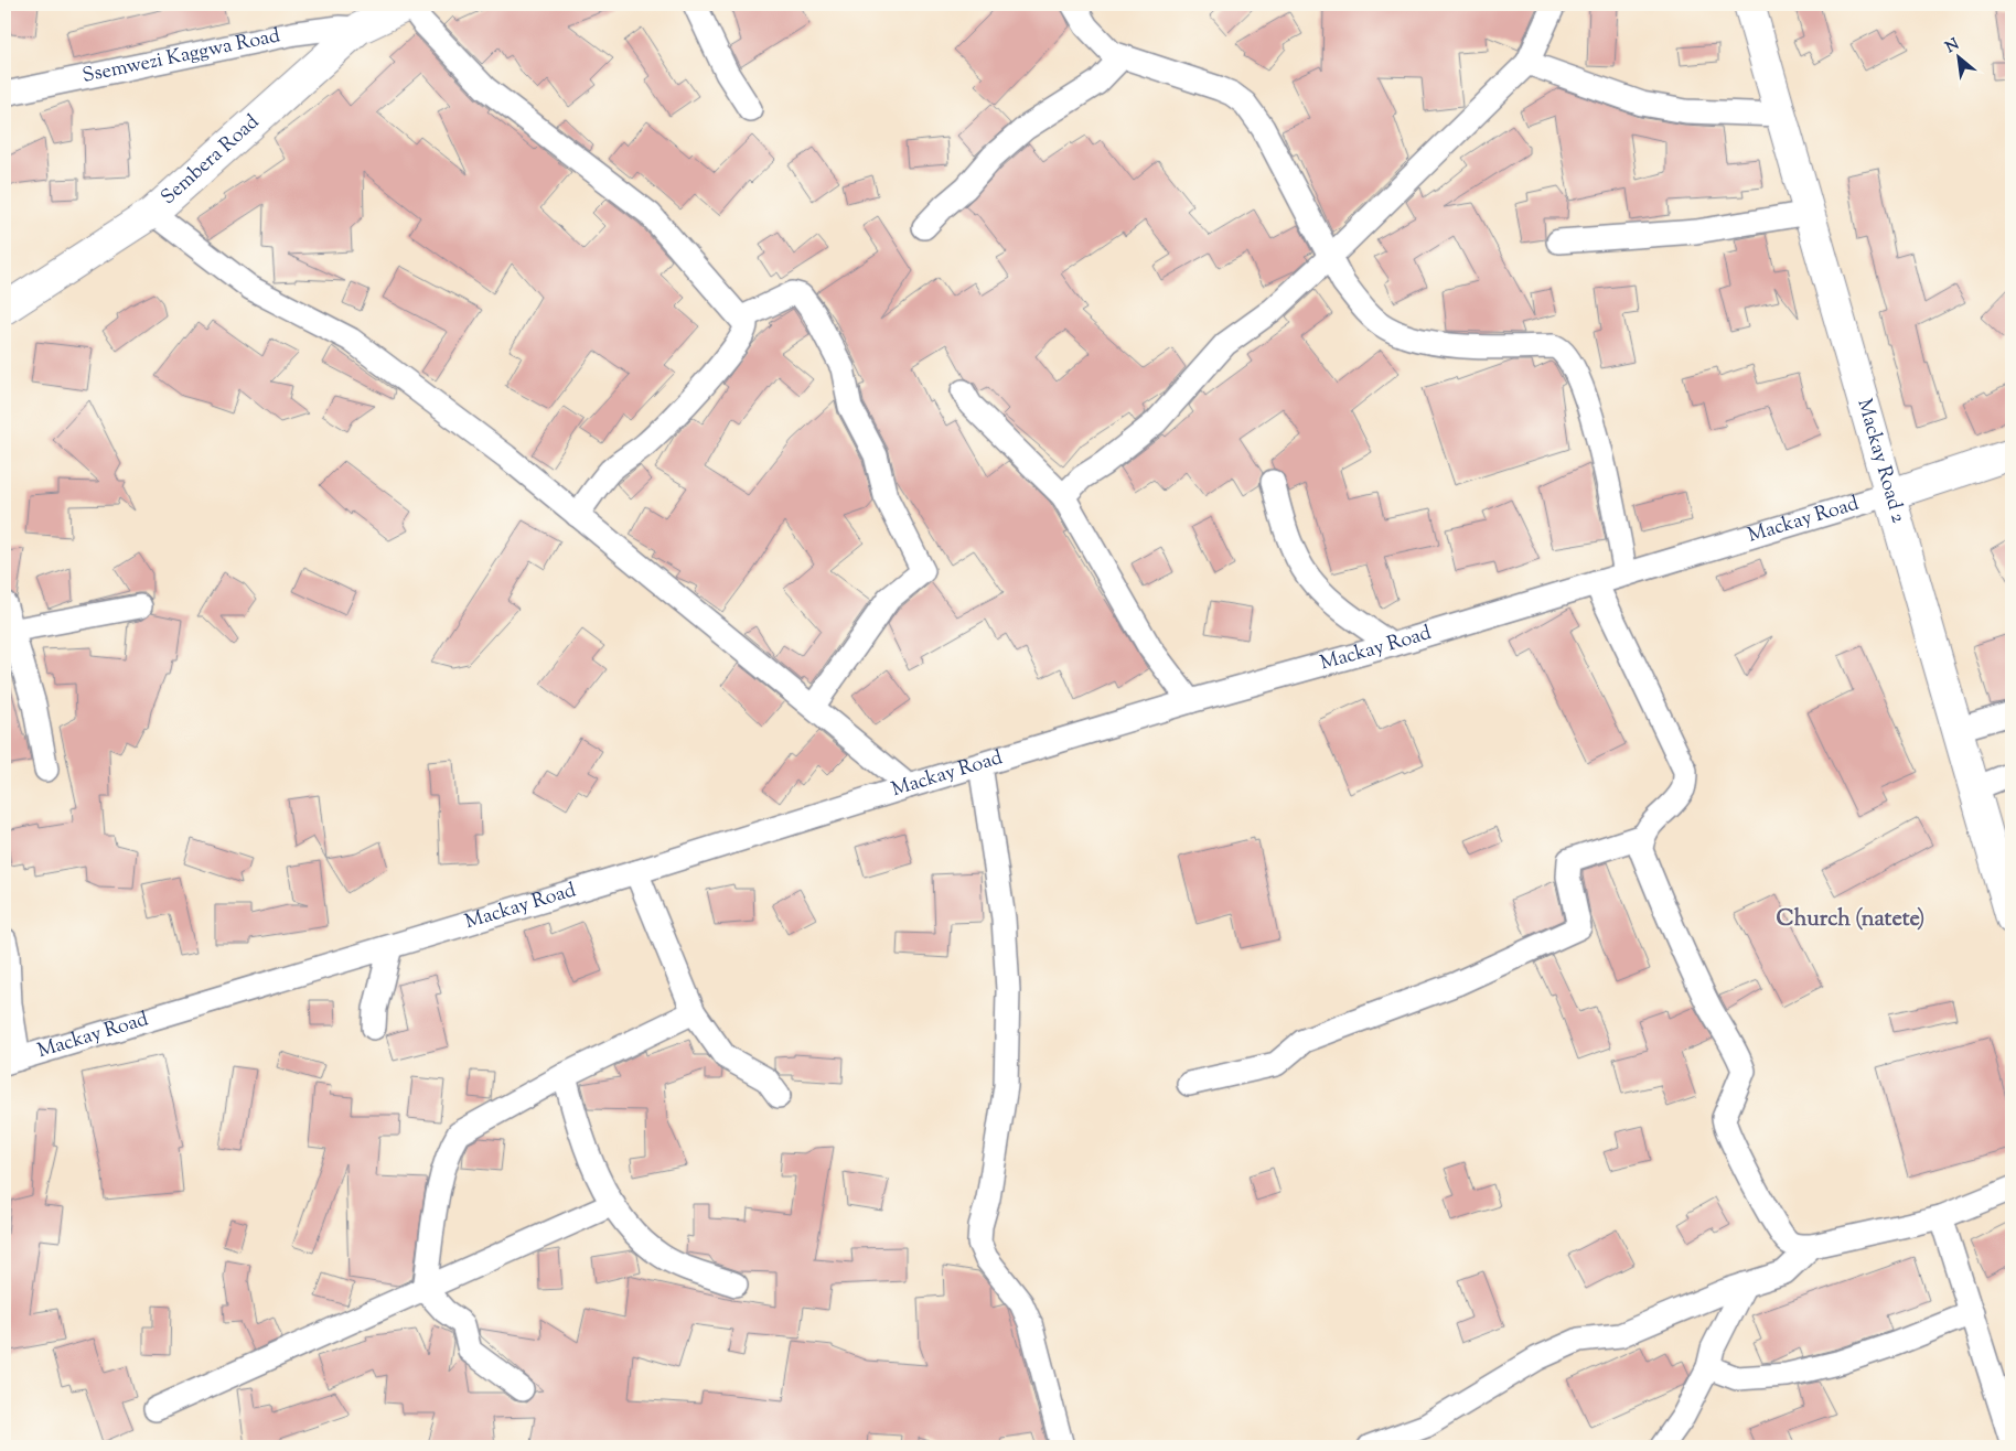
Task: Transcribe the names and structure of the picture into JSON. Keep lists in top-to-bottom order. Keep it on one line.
{"streets":{"street":["Ssemwezi Kaggwa Road","Sembera Road","Mackay Road 2","Mackay Road"]},"crossings":[["Ssemwezi Kaggwa Road","Sembera Road"],["Mackay Road 2","Mackay Road"]],"districts":["Church (natete)"],"north":"top left"}
